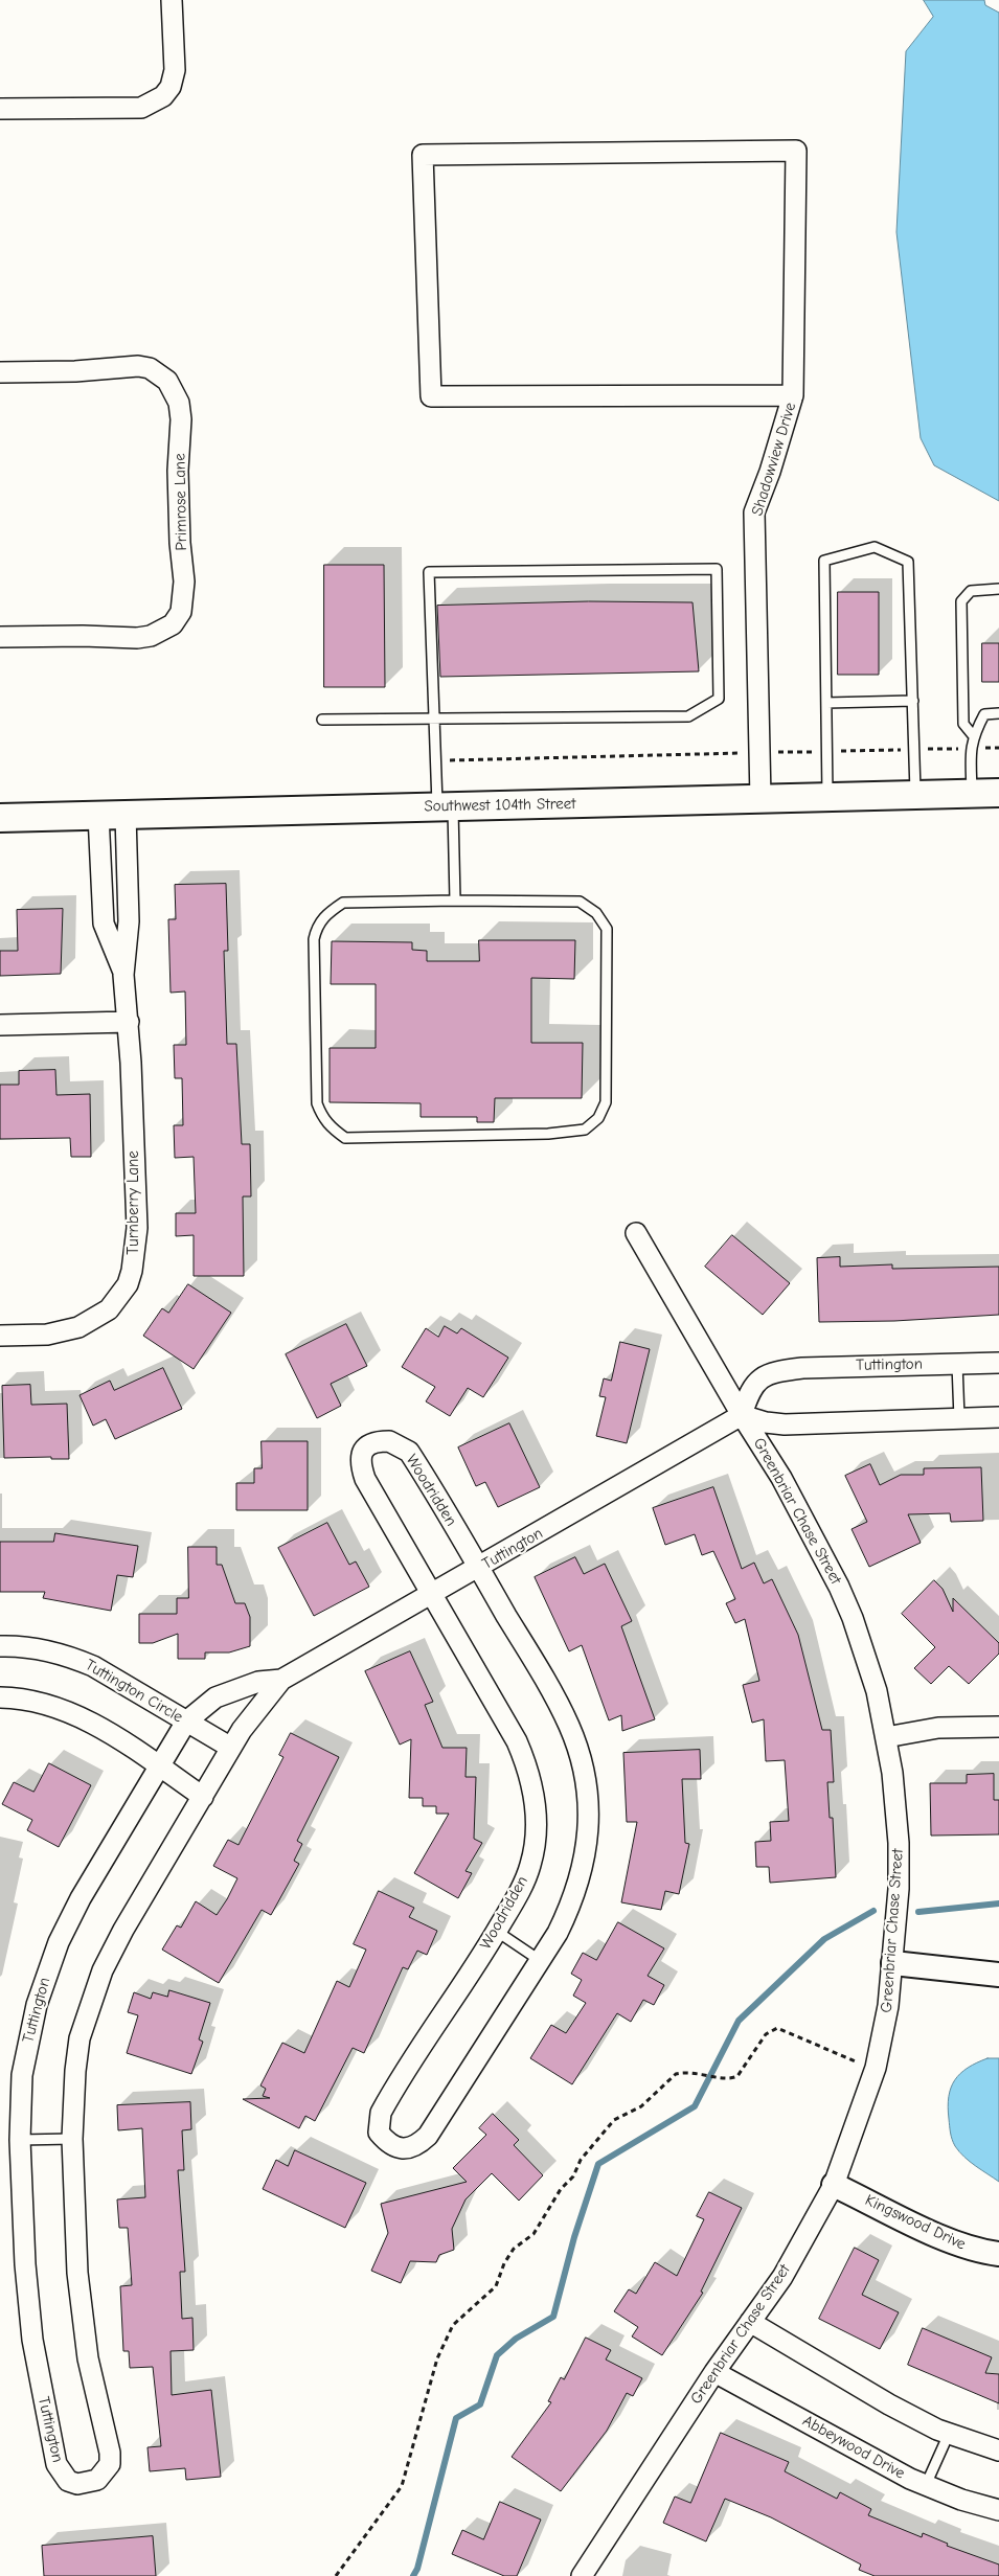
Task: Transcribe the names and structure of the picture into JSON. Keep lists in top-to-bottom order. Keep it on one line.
{"streets":{"main road":["Southwest 104th Street"],"street":["Shadowview Drive","Primrose Lane","Turnberry Lane","Tuttington","Woodridden","Greenbriar Chase Street","Tuttington Circle","Kingswood Drive","Abbeywood Drive"]},"crossings":[["Shadowview Drive","Southwest 104th Street"],["Southwest 104th Street","Turnberry Lane"],["Tuttington","Woodridden"],["Tuttington","Greenbriar Chase Street"],["Tuttington","Tuttington Circle"],["Greenbriar Chase Street","Kingswood Drive"],["Greenbriar Chase Street","Abbeywood Drive"]]}
